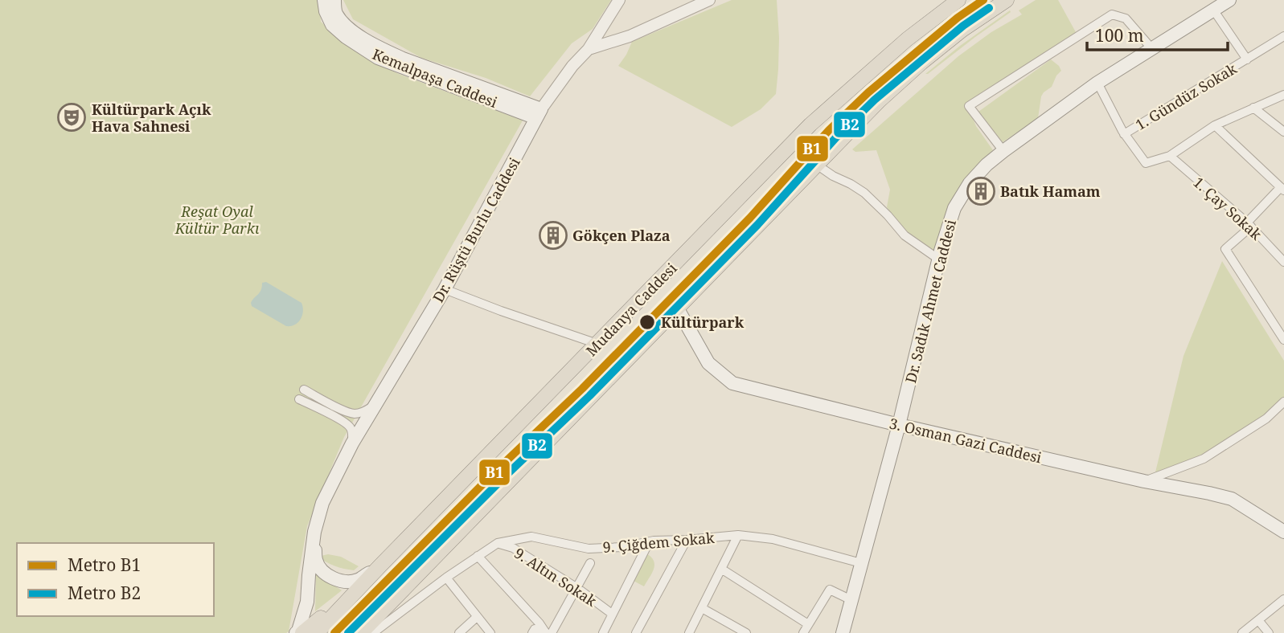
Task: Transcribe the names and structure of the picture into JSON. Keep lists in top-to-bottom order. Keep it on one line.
{"streets":{"highway":["Mudanya Caddesi"],"main road":["Kemalpaşa Caddesi","Dr. Rüştü Burlu Caddesi","Dr. Sadık Ahmet Caddesi","3. Osman Gazi Caddesi"],"street":["1. Gündüz Sokak","1. Çay Sokak","9. Çiğdem Sokak","9. Altın Sokak"]},"crossings":[["Kemalpaşa Caddesi","Dr. Rüştü Burlu Caddesi"],["1. Gündüz Sokak","Dr. Sadık Ahmet Caddesi"],["Dr. Sadık Ahmet Caddesi","3. Osman Gazi Caddesi"],["Dr. Sadık Ahmet Caddesi","9. Çiğdem Sokak"],["9. Çiğdem Sokak","9. Altın Sokak"]],"parks":["Reşat Oyal Kültür Parkı"],"places":{"theatre":["Kültürpark Açık Hava Sahnesi"],"building":["Batık Hamam","Gökçen Plaza"],"other":["Kültürpark"]},"lines":["metro line B1","metro line B2"],"legend":["Metro B1","Metro B2"],"scale_bar":"100 m"}
